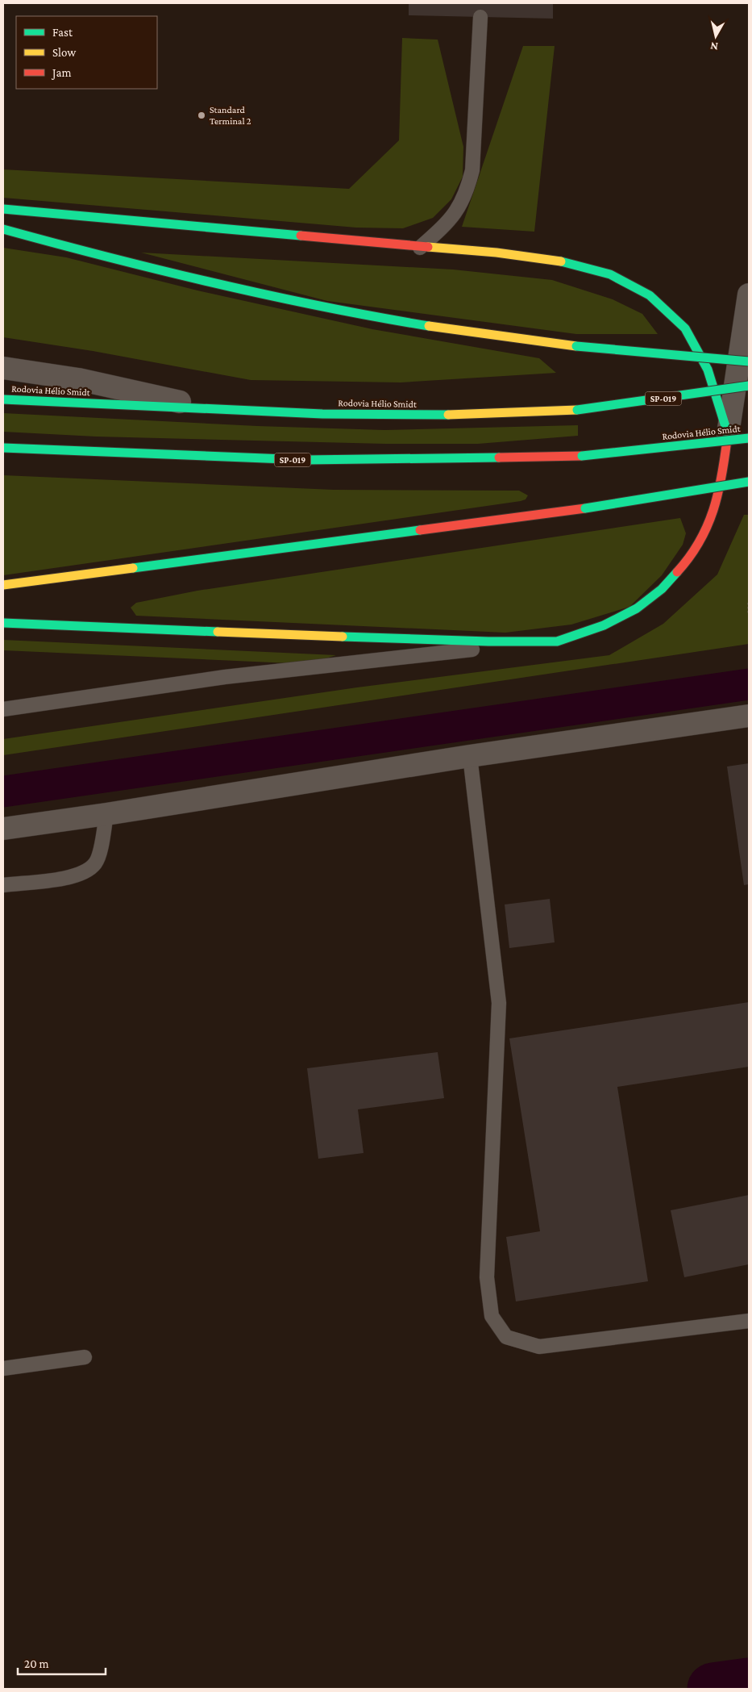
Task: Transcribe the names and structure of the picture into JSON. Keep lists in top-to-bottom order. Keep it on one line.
{"streets":{"main road":["Rodovia Hélio Smidt","SP-019"]},"places":["Standard Terminal 2"],"legend":["Fast","Slow","Jam"],"scale_bar":"20 m","north":"bottom"}
